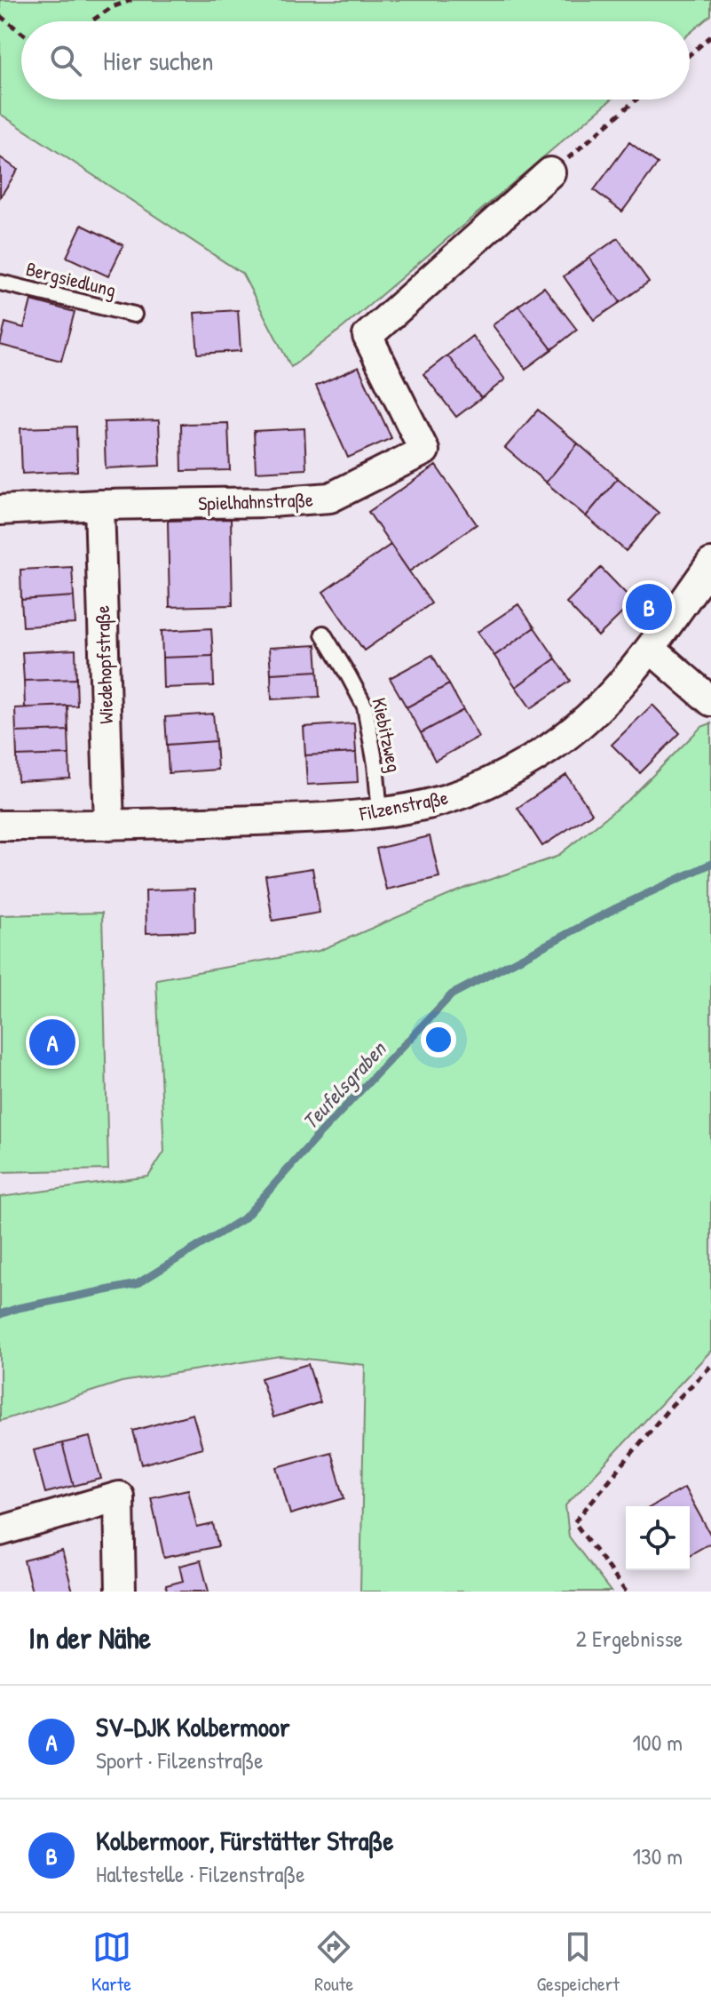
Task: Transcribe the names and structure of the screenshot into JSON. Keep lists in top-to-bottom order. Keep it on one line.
{"streets":{"street":["Spielhahnstraße","Wiedehopfstraße","Filzenstraße"],"lane":["Bergsiedlung","Kiebitzweg"]},"crossings":[["Spielhahnstraße","Wiedehopfstraße"],["Wiedehopfstraße","Filzenstraße"],["Kiebitzweg","Filzenstraße"]],"water":["Teufelsgraben"],"page":{"search":"Hier suchen","pins":["B","A"],"heading":["In der Nähe","2 Ergebnisse"],"list":[{"mark":"A","name":"SV-DJK Kolbermoor","note":"Sport · Filzenstraße","value":"100 m"},{"mark":"B","name":"Kolbermoor, Fürstätter Straße","note":"Haltestelle · Filzenstraße","value":"130 m"}],"nav":["Karte","Route","Gespeichert"]}}
